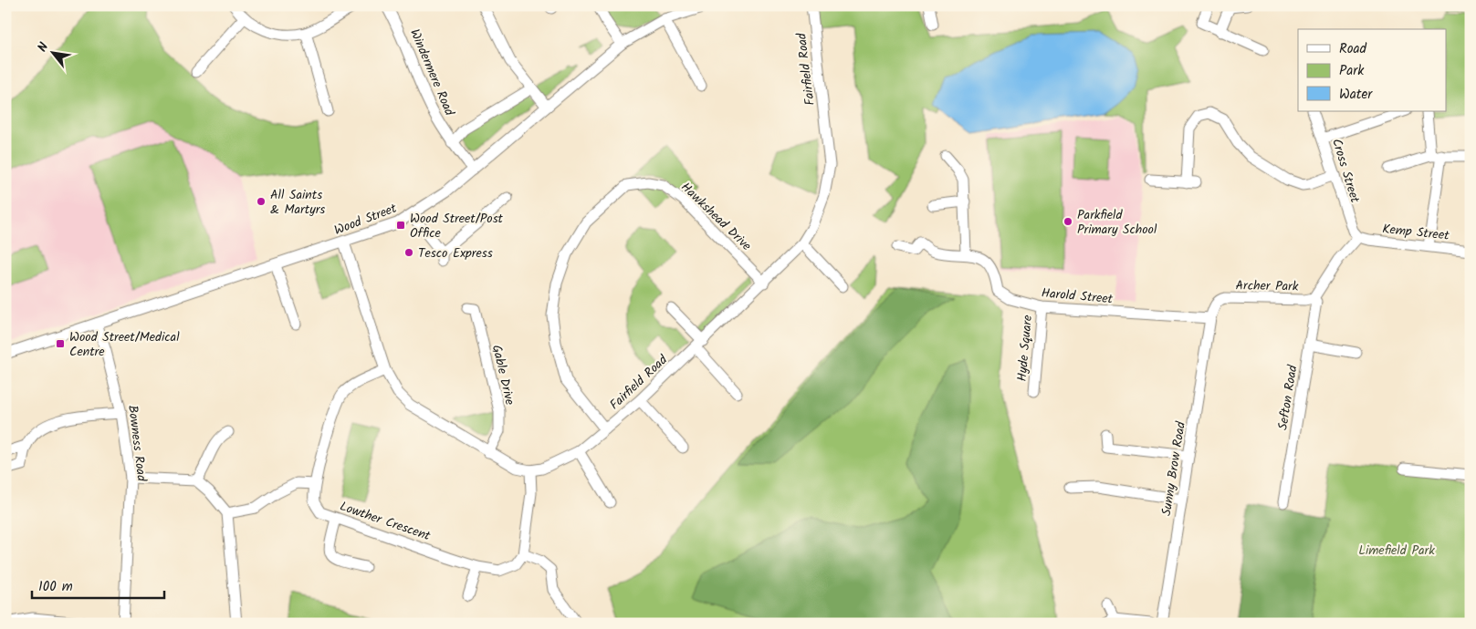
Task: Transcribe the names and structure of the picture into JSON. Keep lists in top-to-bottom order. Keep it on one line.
{"streets":{"street":["Fairfield Road","Windermere Road","Cross Street","Hawkshead Drive","Wood Street","Kemp Street","Archer Park","Harold Street","Hyde Square","Gable Drive","Sefton Road","Bowness Road","Sunny Brow Road","Lowther Crescent"]},"crossings":[["Fairfield Road","Hawkshead Drive"],["Windermere Road","Wood Street"],["Cross Street","Kemp Street"],["Cross Street","Archer Park"],["Wood Street","Bowness Road"],["Kemp Street","Archer Park"],["Archer Park","Harold Street"],["Archer Park","Sefton Road"],["Archer Park","Sunny Brow Road"],["Harold Street","Hyde Square"],["Harold Street","Sunny Brow Road"]],"parks":["Limefield Park"],"places":{"other":["All Saints & Martyrs","Parkfield Primary School","Tesco Express"],"transit":["Wood Street/Post Office","Wood Street/Medical Centre"]},"legend":["Road","Park","Water"],"scale_bar":"100 m","north":"top left"}
